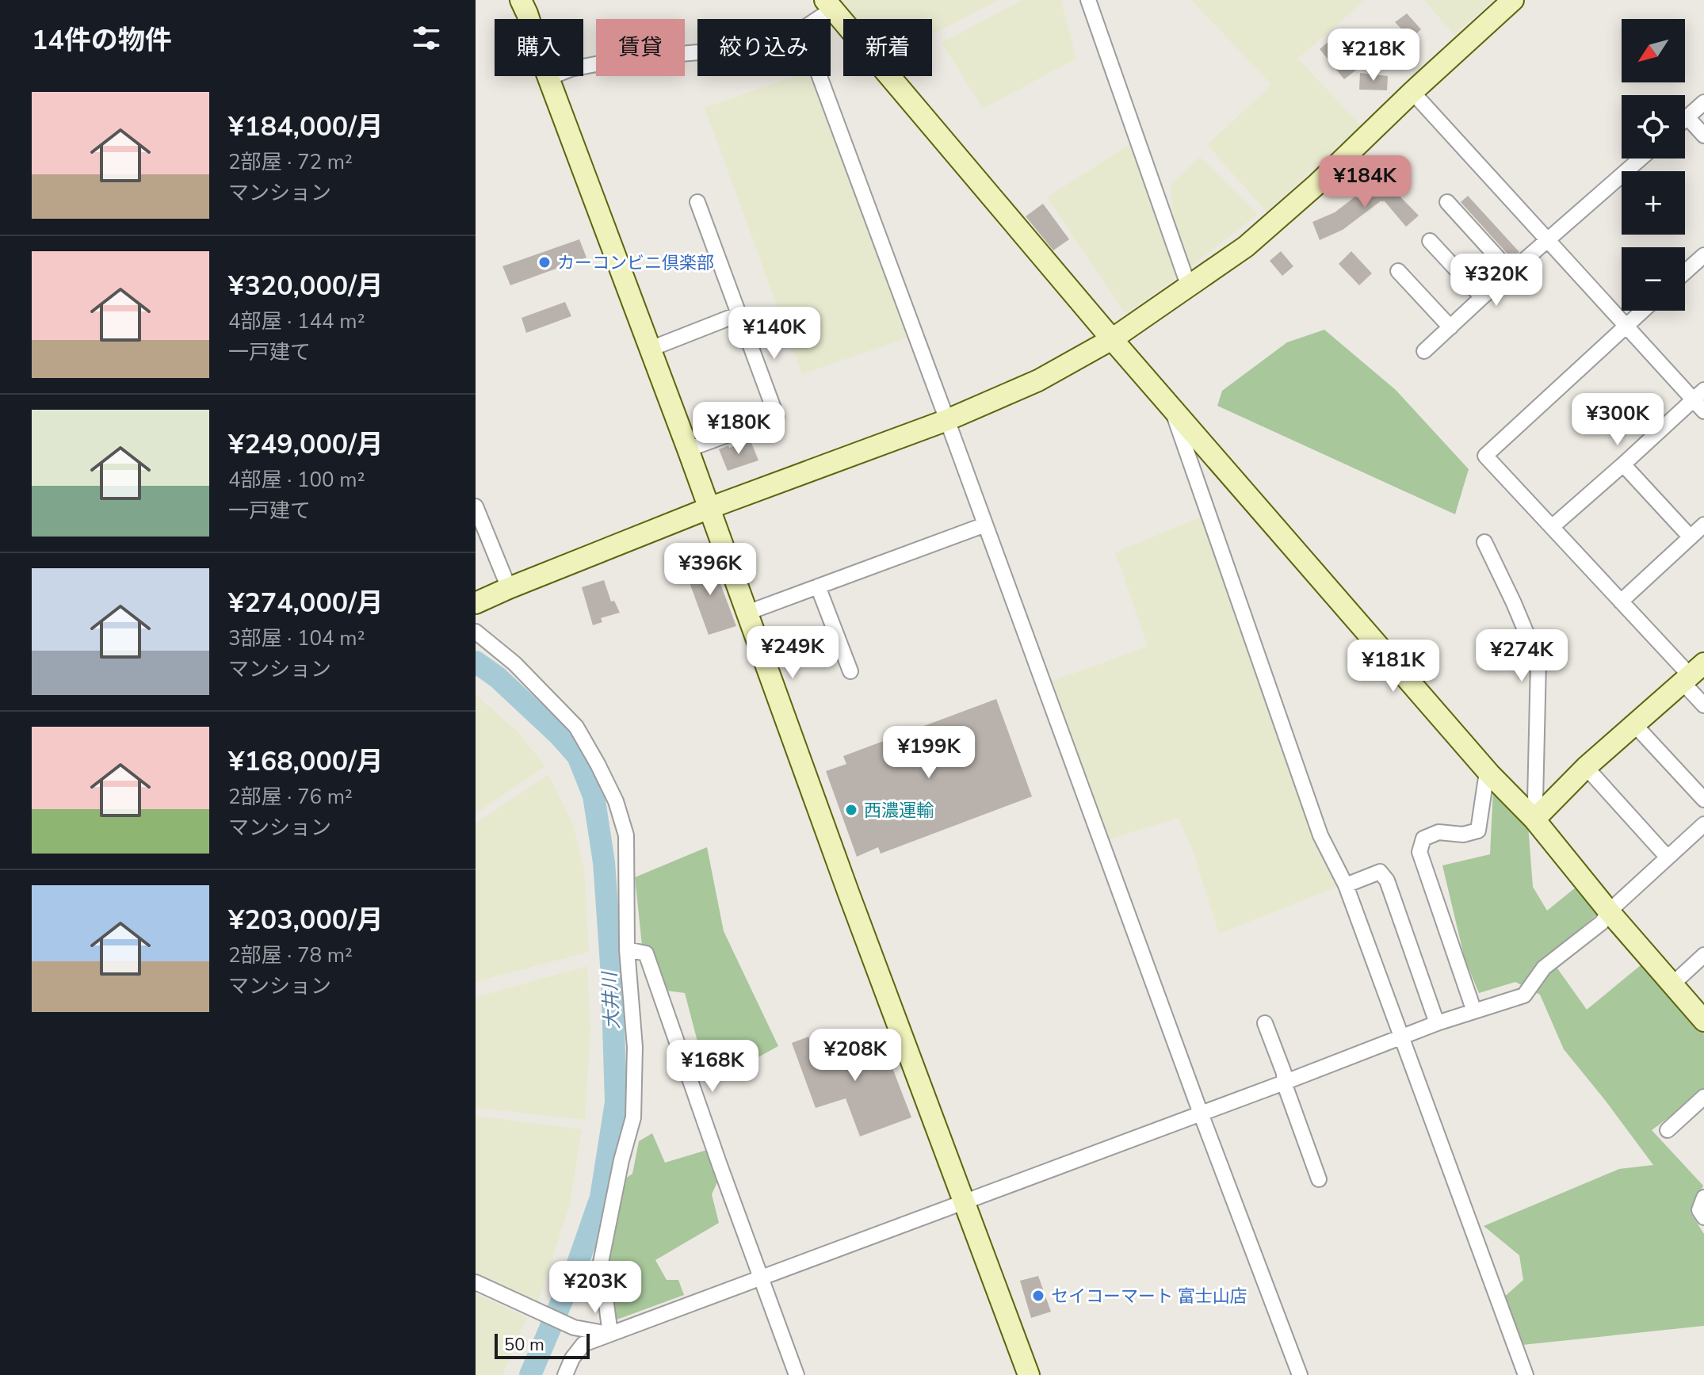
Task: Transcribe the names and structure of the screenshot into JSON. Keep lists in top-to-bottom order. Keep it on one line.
{"water":["大井川"],"places":["カーコンビニ倶楽部","西濃運輸","セイコーマート 富士山店"],"scale_bar":"50 m","north":"bottom left","page":{"heading":"14件の物件","map_buttons":["+","−"],"chip":["購入","賃貸","絞り込み","新着"],"price":["¥218K","¥184K","¥320K","¥140K","¥300K","¥180K","¥396K","¥249K","¥274K","¥181K","¥199K","¥208K","¥168K","¥203K"],"list":[{"name":"¥184,000/月","note":"2部屋 · 72 m² · マンション"},{"name":"¥320,000/月","note":"4部屋 · 144 m² · 一戸建て"},{"name":"¥249,000/月","note":"4部屋 · 100 m² · 一戸建て"},{"name":"¥274,000/月","note":"3部屋 · 104 m² · マンション"},{"name":"¥168,000/月","note":"2部屋 · 76 m² · マンション"},{"name":"¥203,000/月","note":"2部屋 · 78 m² · マンション"}],"scale":"50 m"}}
